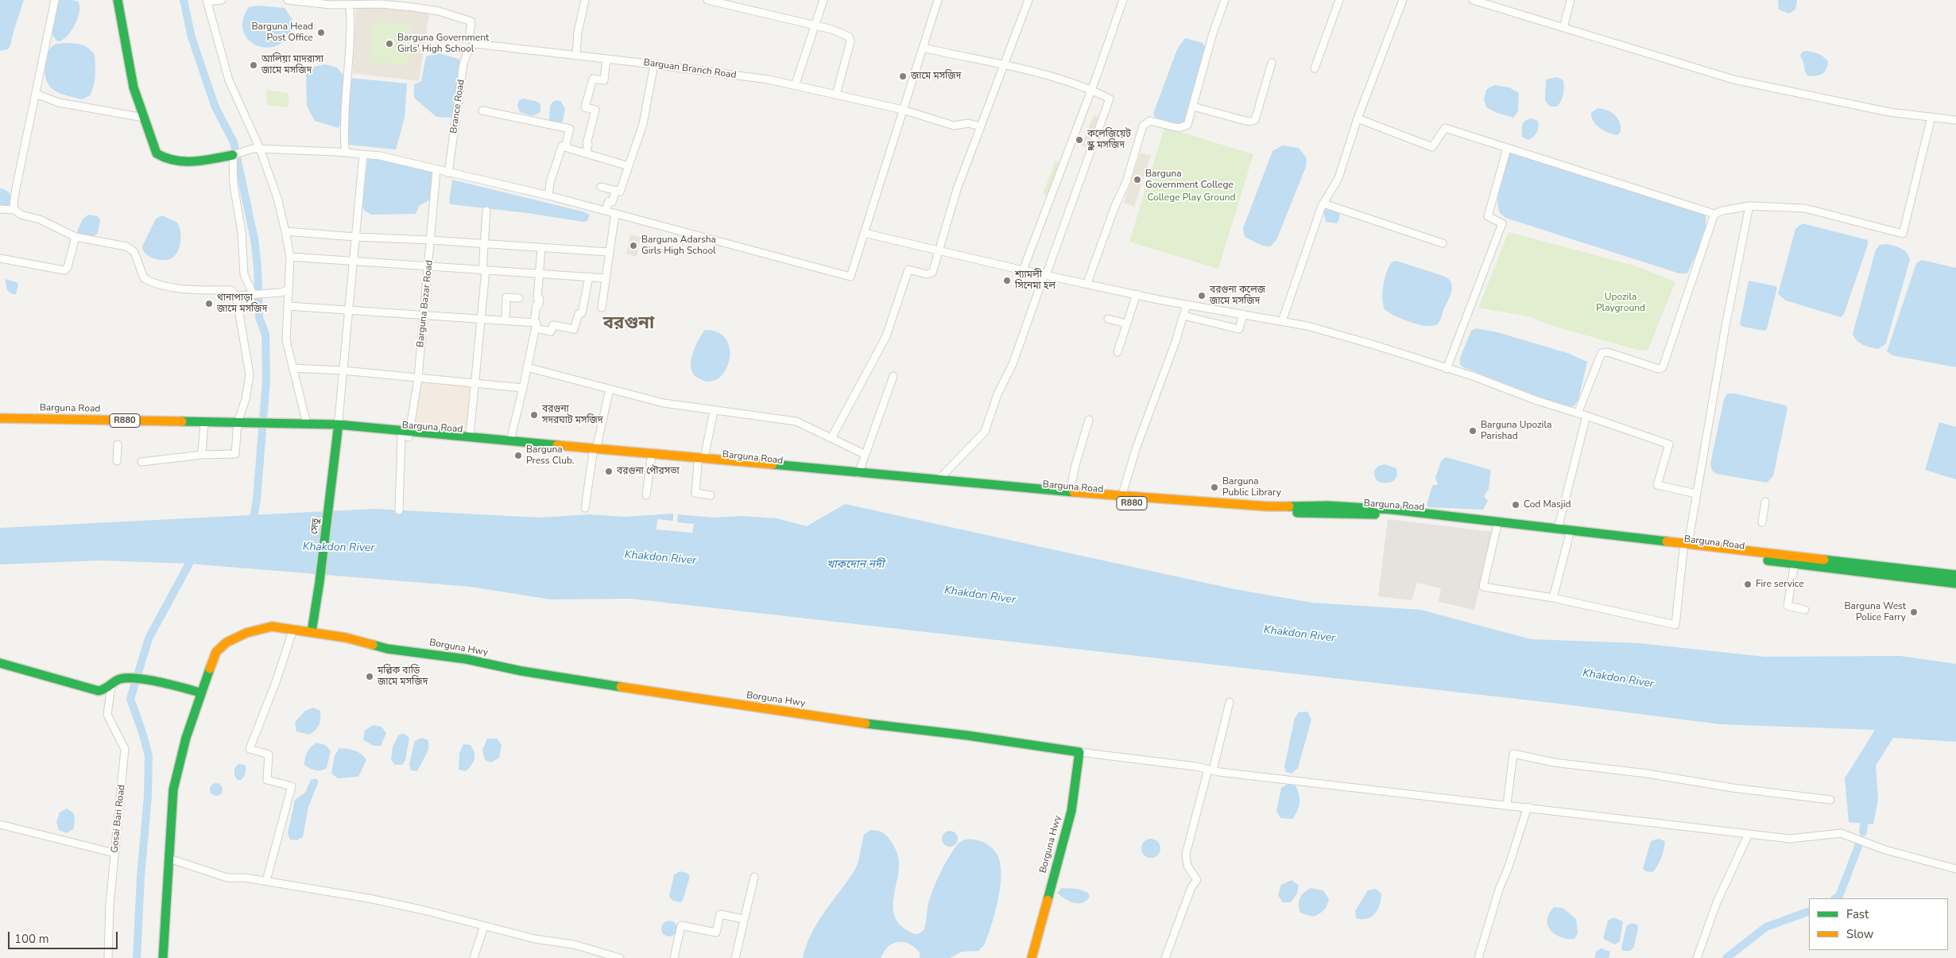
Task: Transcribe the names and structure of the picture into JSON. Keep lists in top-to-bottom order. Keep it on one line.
{"streets":{"main road":["Barguna Road","R880","সেতু","Borguna Hwy"],"street":["Barguan Branch Road","Brance Road","Barguna Bazar Road","Gosai Bari Road"]},"crossings":[["Barguan Branch Road","Brance Road"],["Barguna Bazar Road","Barguna Road"],["Barguna Road","সেতু"],["সেতু","Borguna Hwy"]],"districts":["বরগুনা"],"water":["Khakdon River","খাকদোন নদী"],"parks":["College Play Ground","Upozila Playground"],"places":["Barguna Head Post Office","Barguna Government Girls' High School","আলিয়া মাদরাসা জামে মসজিদ","জামে মসজিদ","কলেজিয়েট স্কুল মসজিদ","Barguna Government College","Barguna Adarsha Girls High School","শ্যামলী সিনেমা হল","বরগুনা কলেজ জামে মসজিদ","থানাপাড়া জামে মসজিদ","বরগুনা সদরঘাট মসজিদ","Barguna Upozila Parishad","Barguna Press Club.","বরগুনা পৌরসভা","Barguna Public Library","Cod Masjid","Fire service","Barguna West Police Farry","মল্লিক বাড়ি জামে মসজিদ"],"legend":["Fast","Slow"],"scale_bar":"100 m"}
